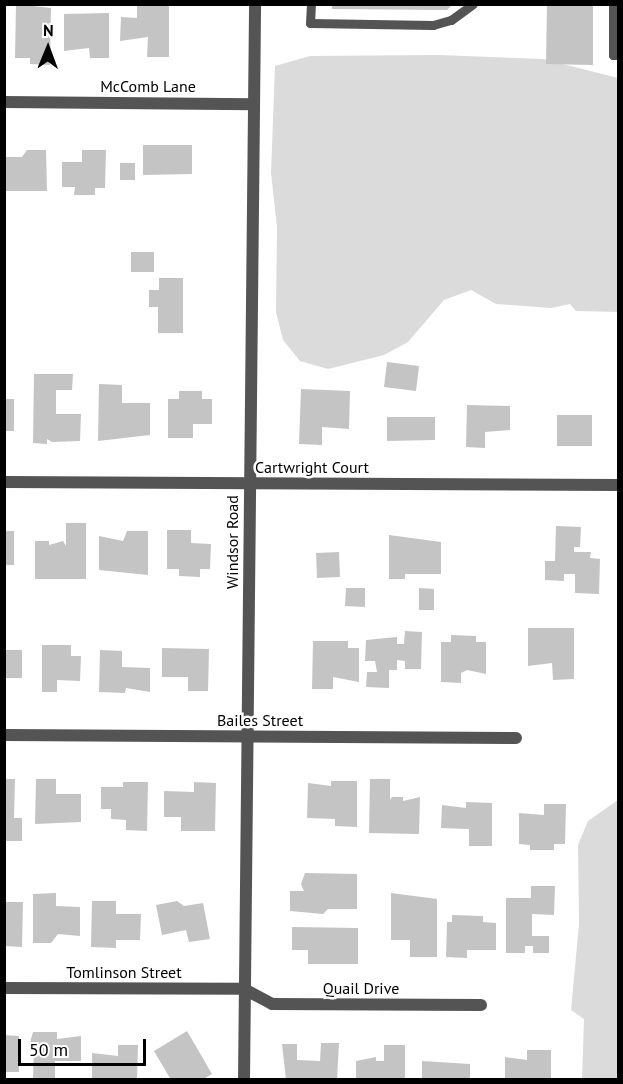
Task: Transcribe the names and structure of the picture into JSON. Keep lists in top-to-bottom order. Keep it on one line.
{"streets":{"street":["McComb Lane","Cartwright Court","Windsor Road","Bailes Street","Tomlinson Street","Quail Drive"]},"crossings":[["McComb Lane","Windsor Road"],["Cartwright Court","Windsor Road"],["Windsor Road","Bailes Street"],["Windsor Road","Tomlinson Street"],["Windsor Road","Quail Drive"],["Tomlinson Street","Quail Drive"]],"scale_bar":"50 m","north":"top"}
